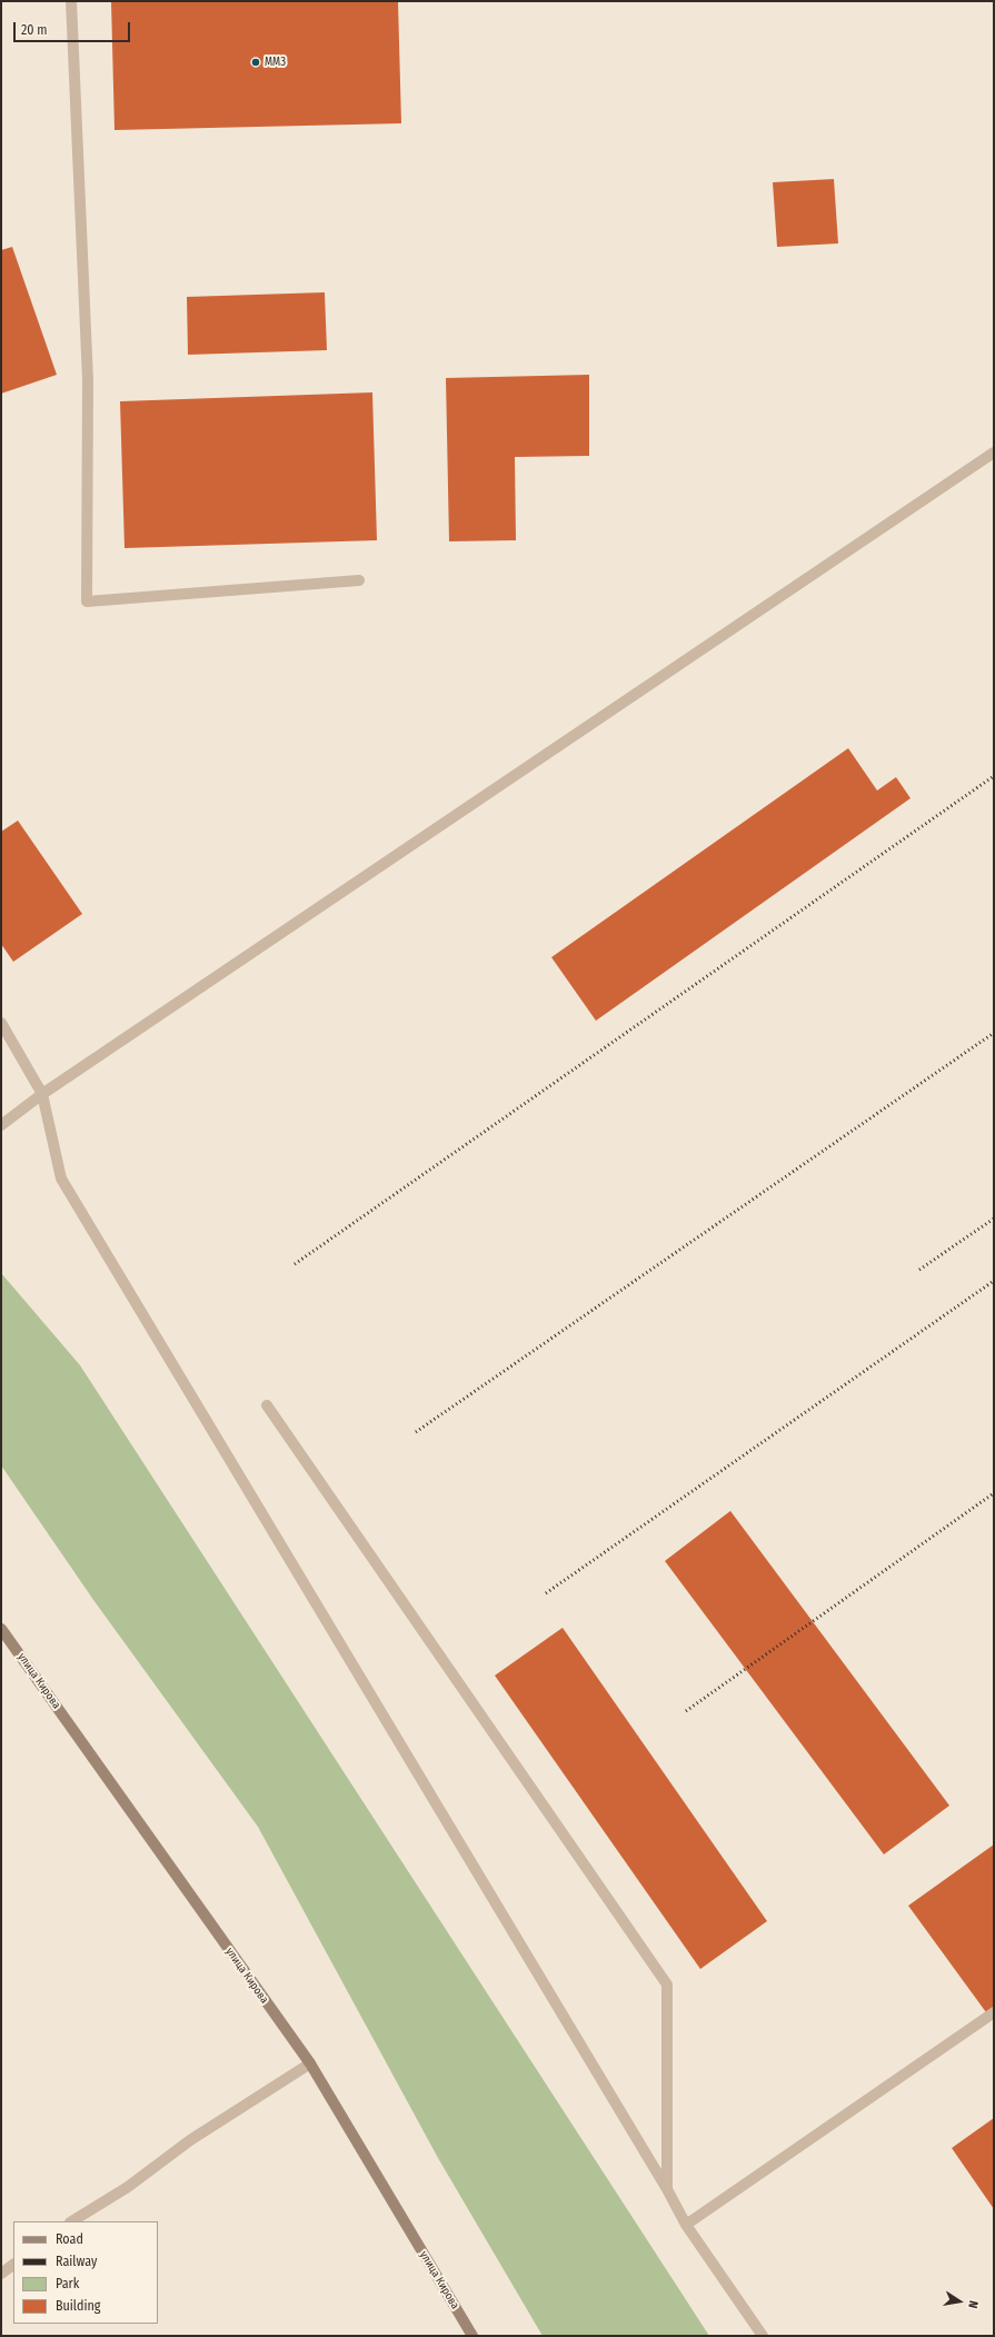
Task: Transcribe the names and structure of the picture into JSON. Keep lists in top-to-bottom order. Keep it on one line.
{"streets":{"main road":["улица Кирова"]},"places":["ММЗ"],"legend":["Road","Railway","Park","Building"],"scale_bar":"20 m","north":"right"}
